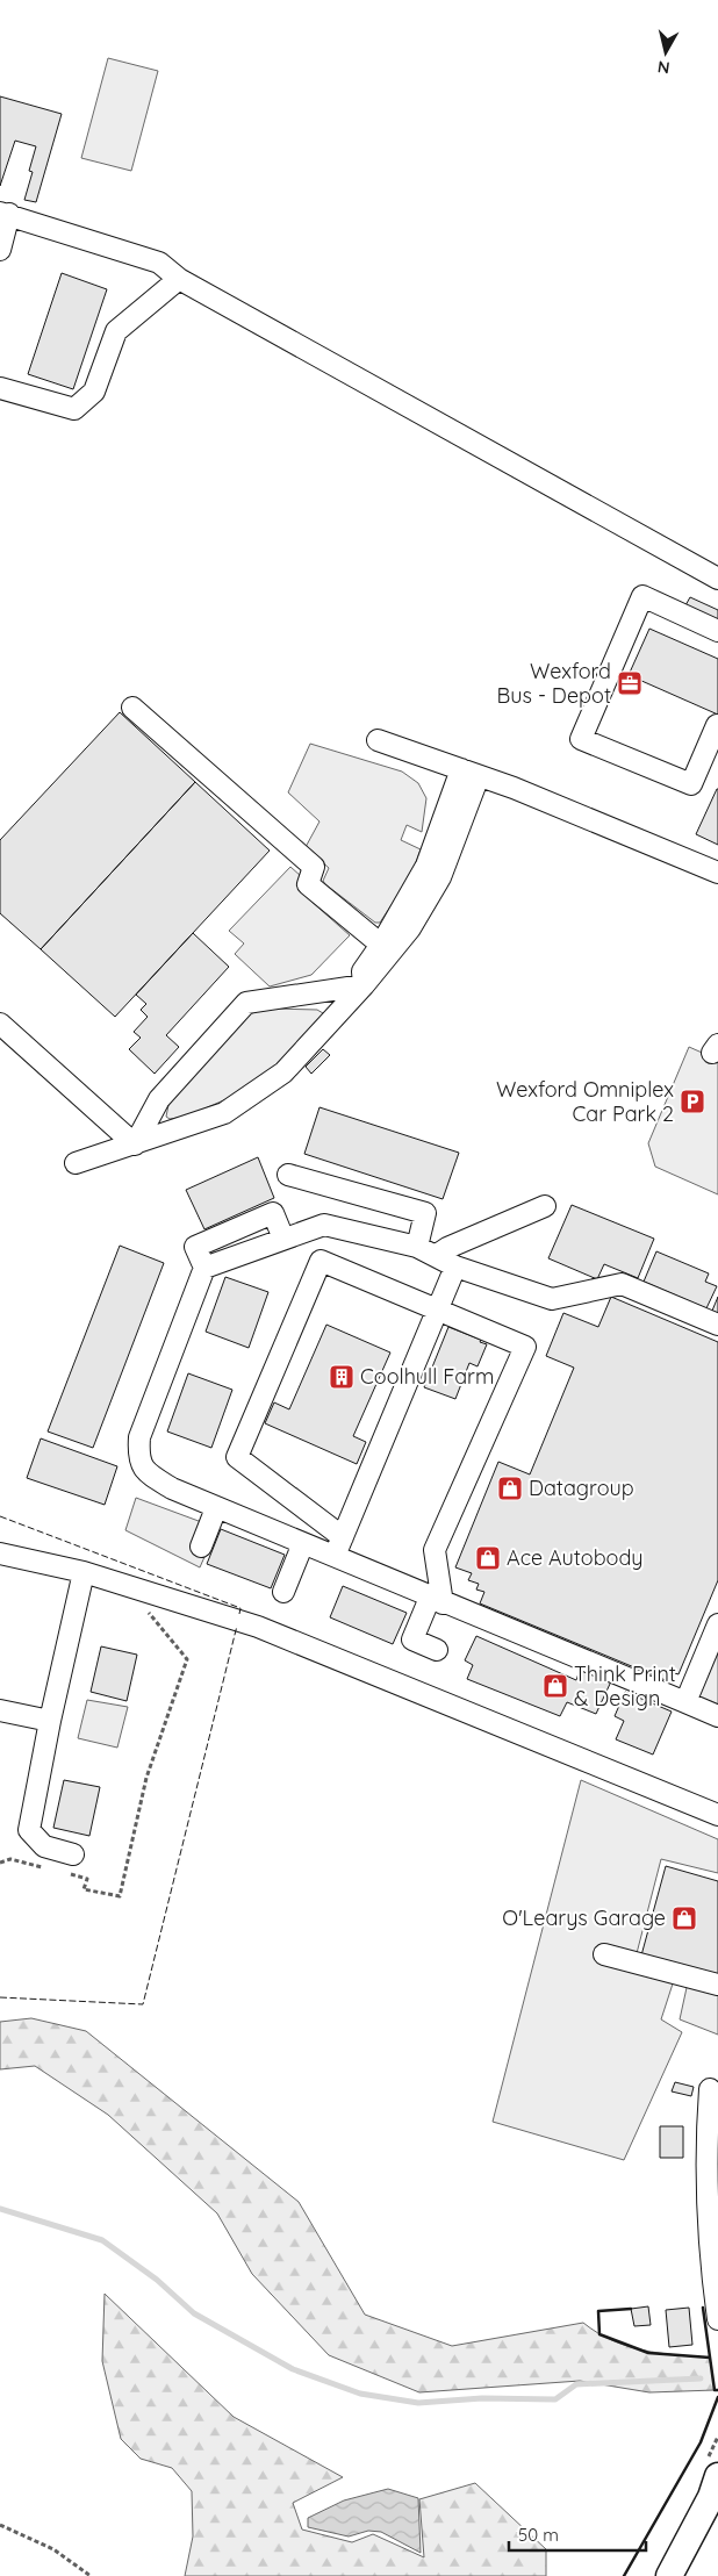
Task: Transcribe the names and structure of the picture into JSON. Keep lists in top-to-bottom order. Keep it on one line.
{"places":{"office":["Wexford Bus - Depot"],"parking":["Wexford Omniplex Car Park 2"],"building":["Coolhull Farm"],"shop":["Datagroup","Ace Autobody","Think Print & Design","O'Learys Garage"]},"scale_bar":"50 m","north":"bottom"}
